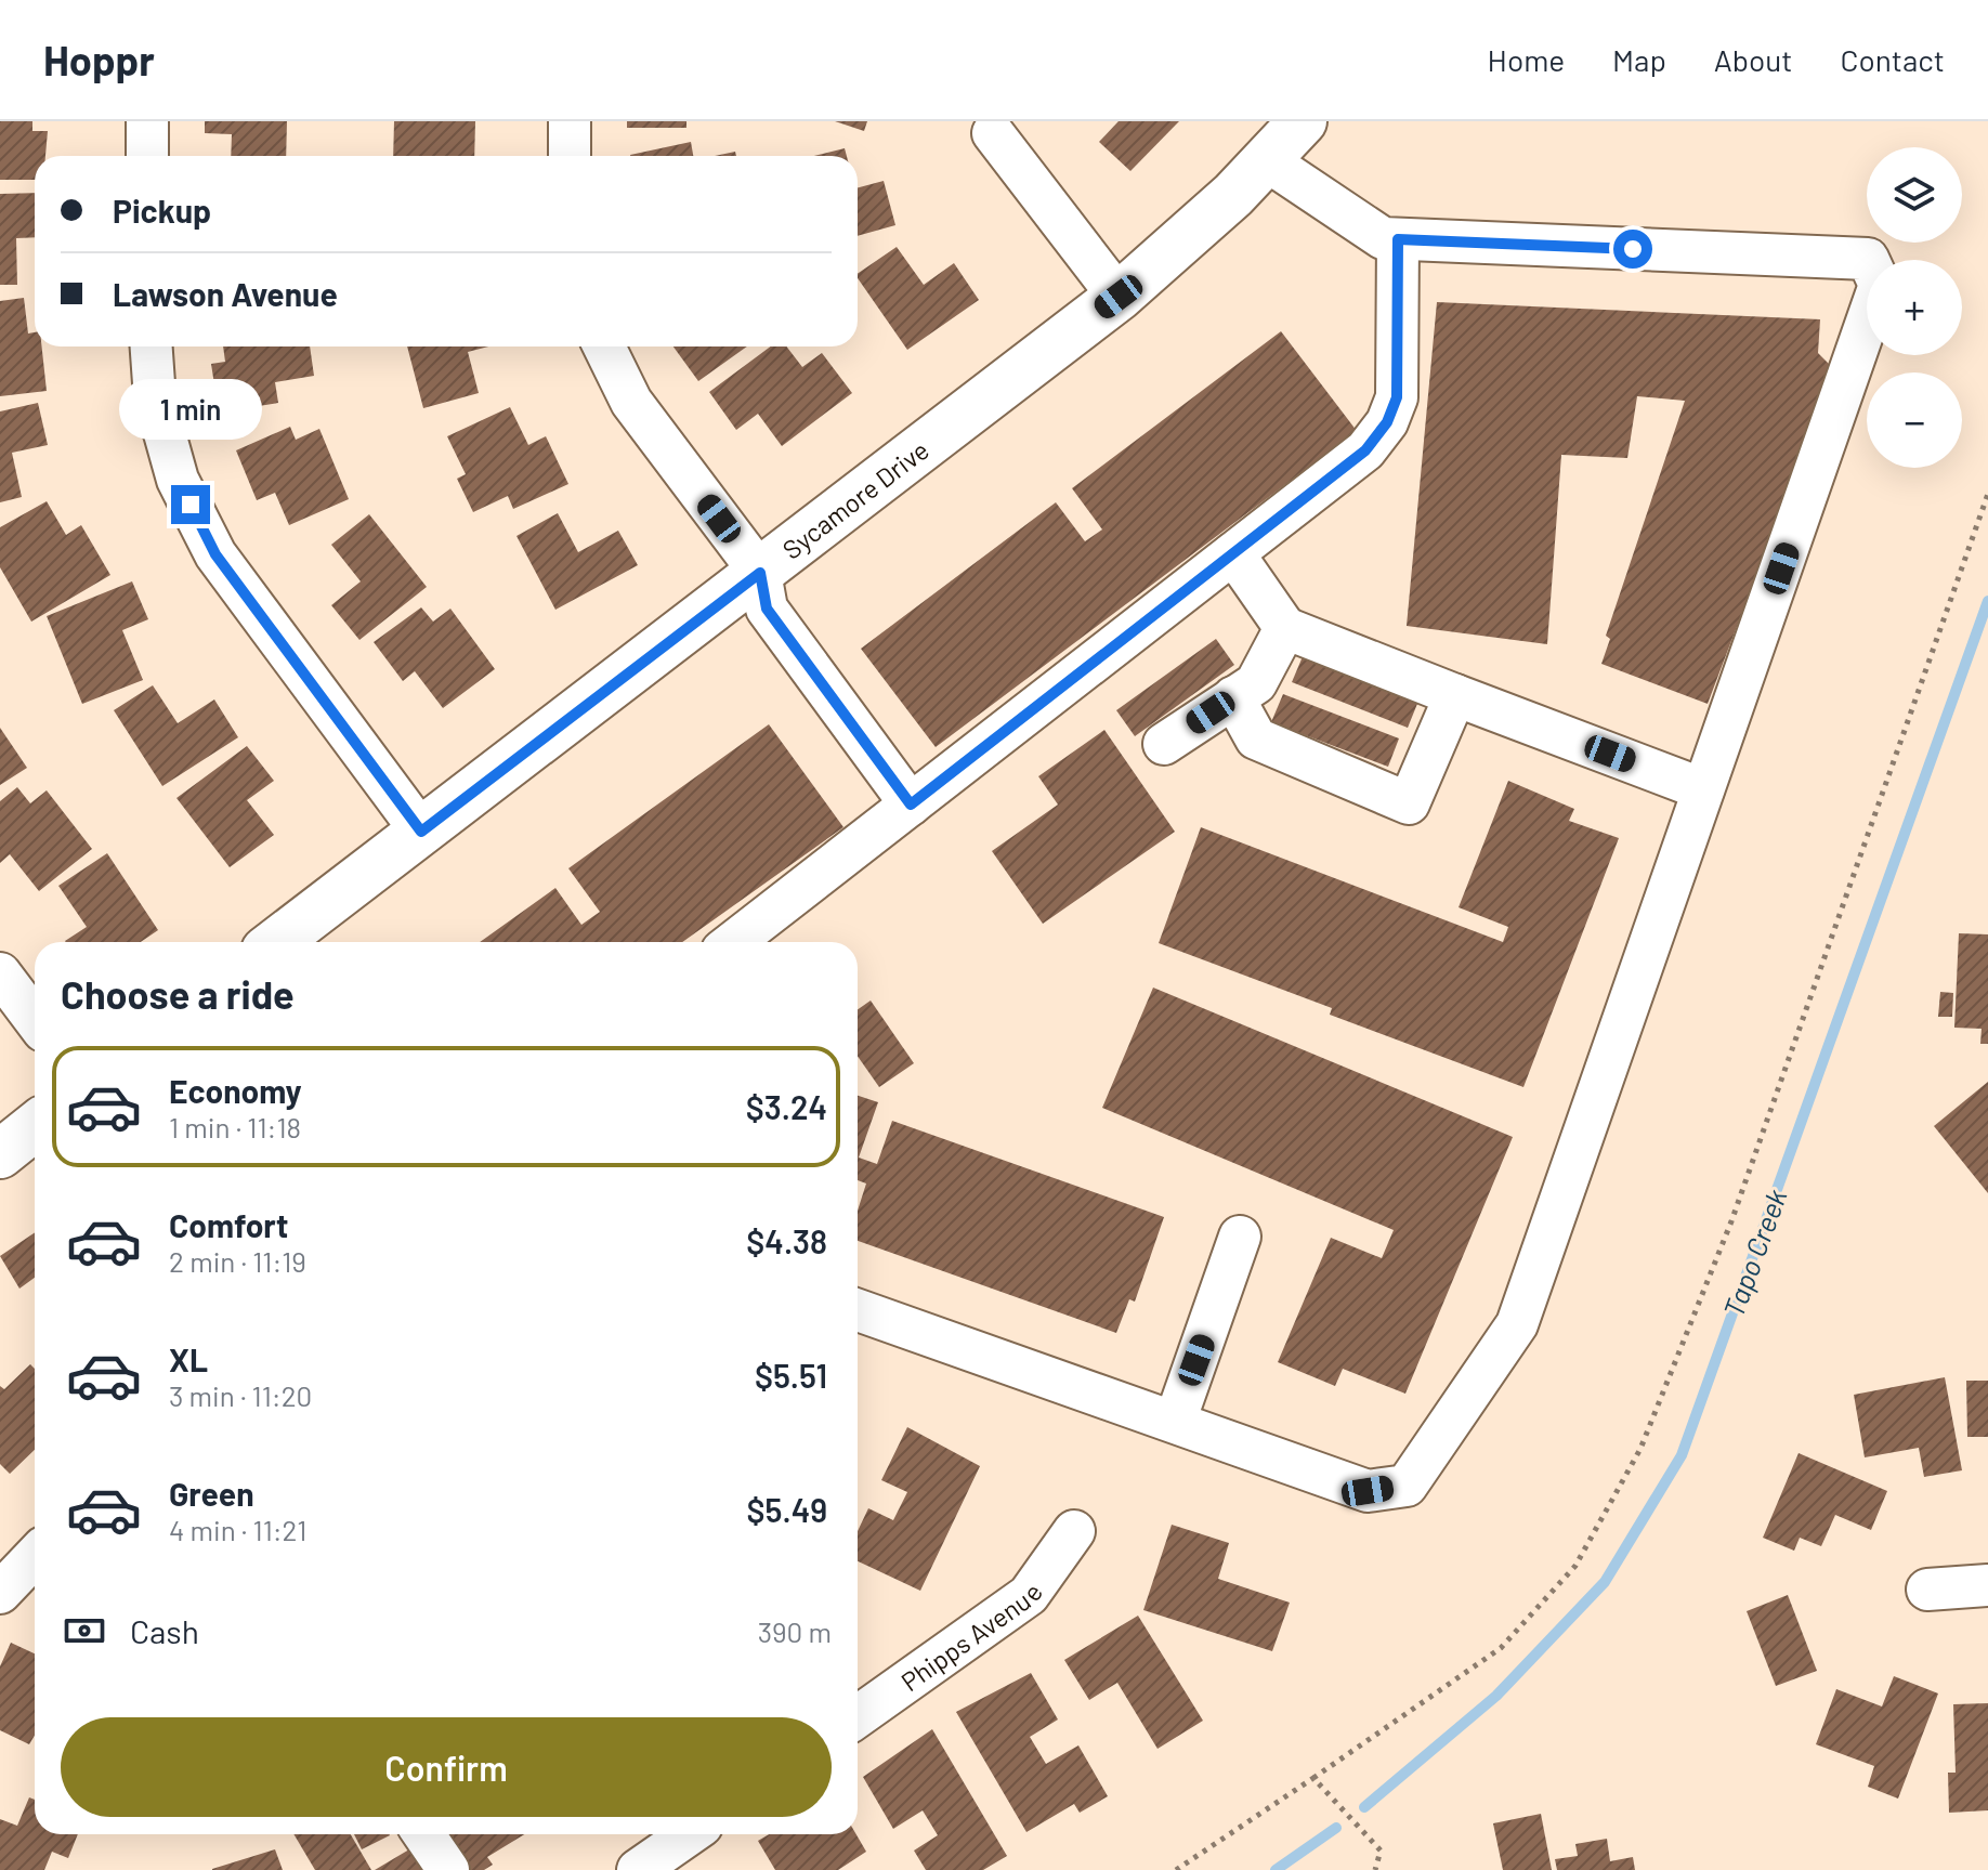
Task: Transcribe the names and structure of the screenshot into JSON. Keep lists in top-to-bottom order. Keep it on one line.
{"streets":{"main road":["Sycamore Drive"],"street":["Phipps Avenue"]},"water":["Tapo Creek"],"page":{"header":"Hoppr","nav":["Home","Map","About","Contact"],"map_buttons":["+","−"],"banner":["Pickup","Lawson Avenue"],"bubble":"1 min","heading":"Choose a ride","list":[{"name":"Economy","note":"1 min · 11:18","value":"$3.24"},{"name":"Comfort","note":"2 min · 11:19","value":"$4.38"},{"name":"XL","note":"3 min · 11:20","value":"$5.51"},{"name":"Green","note":"4 min · 11:21","value":"$5.49"}],"pay":["Cash","390 m"],"buttons":"Confirm"}}
